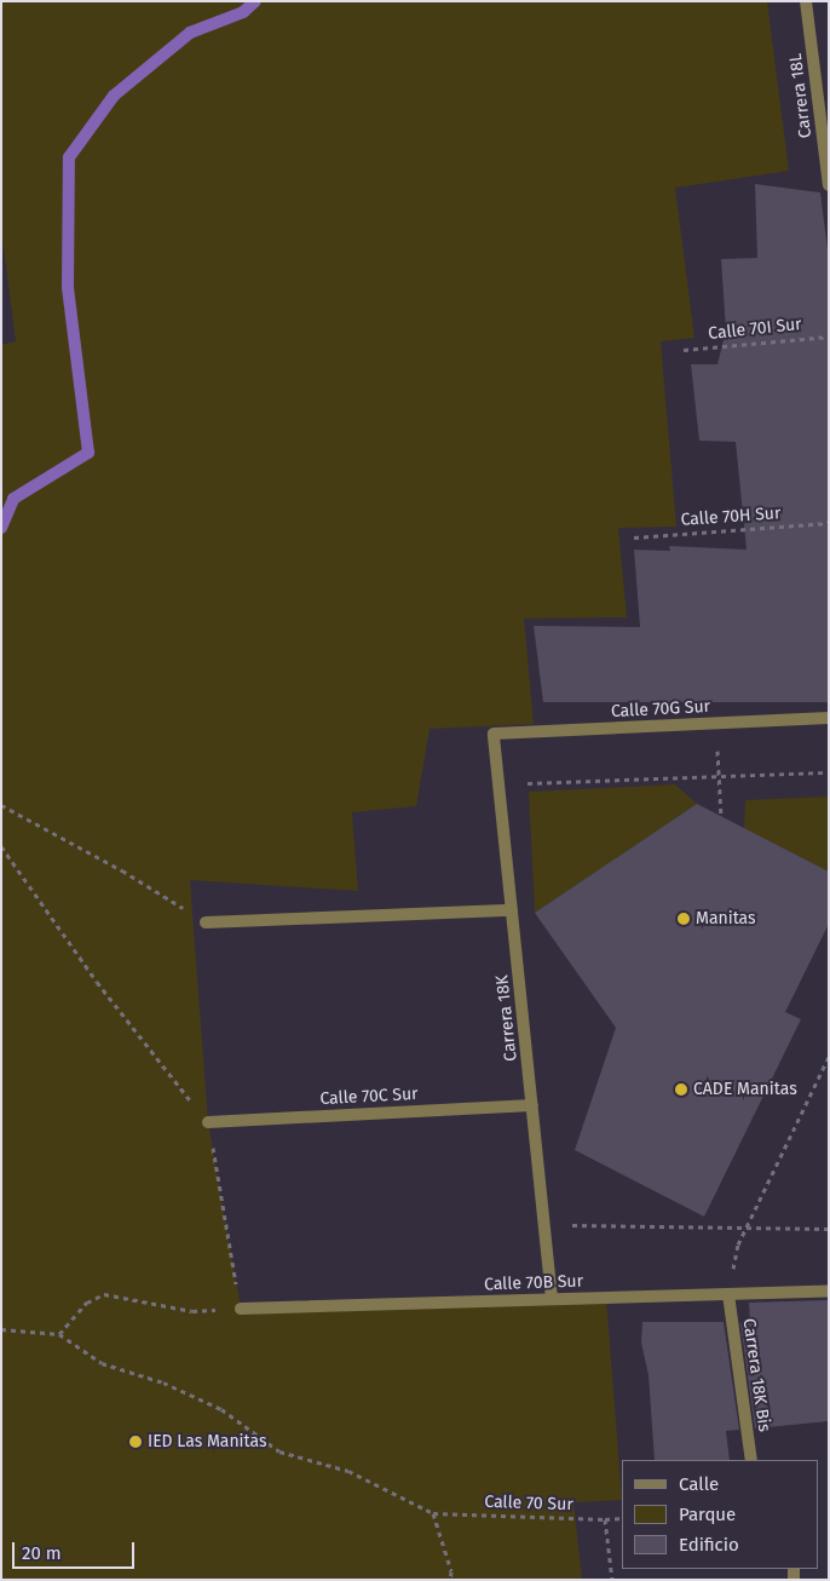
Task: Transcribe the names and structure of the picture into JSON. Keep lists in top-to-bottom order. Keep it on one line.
{"streets":{"street":["Carrera 18L","Calle 70G Sur","Carrera 18K","Calle 70C Sur","Calle 70B Sur","Carrera 18K Bis"],"path":["Calle 70I Sur","Calle 70H Sur","Calle 70 Sur"]},"crossings":[["Calle 70G Sur","Carrera 18K"],["Carrera 18K","Calle 70C Sur"],["Carrera 18K","Calle 70B Sur"],["Calle 70B Sur","Carrera 18K Bis"]],"places":["Manitas","CADE Manitas","IED Las Manitas"],"legend":["Calle","Parque","Edificio"],"scale_bar":"20 m"}
